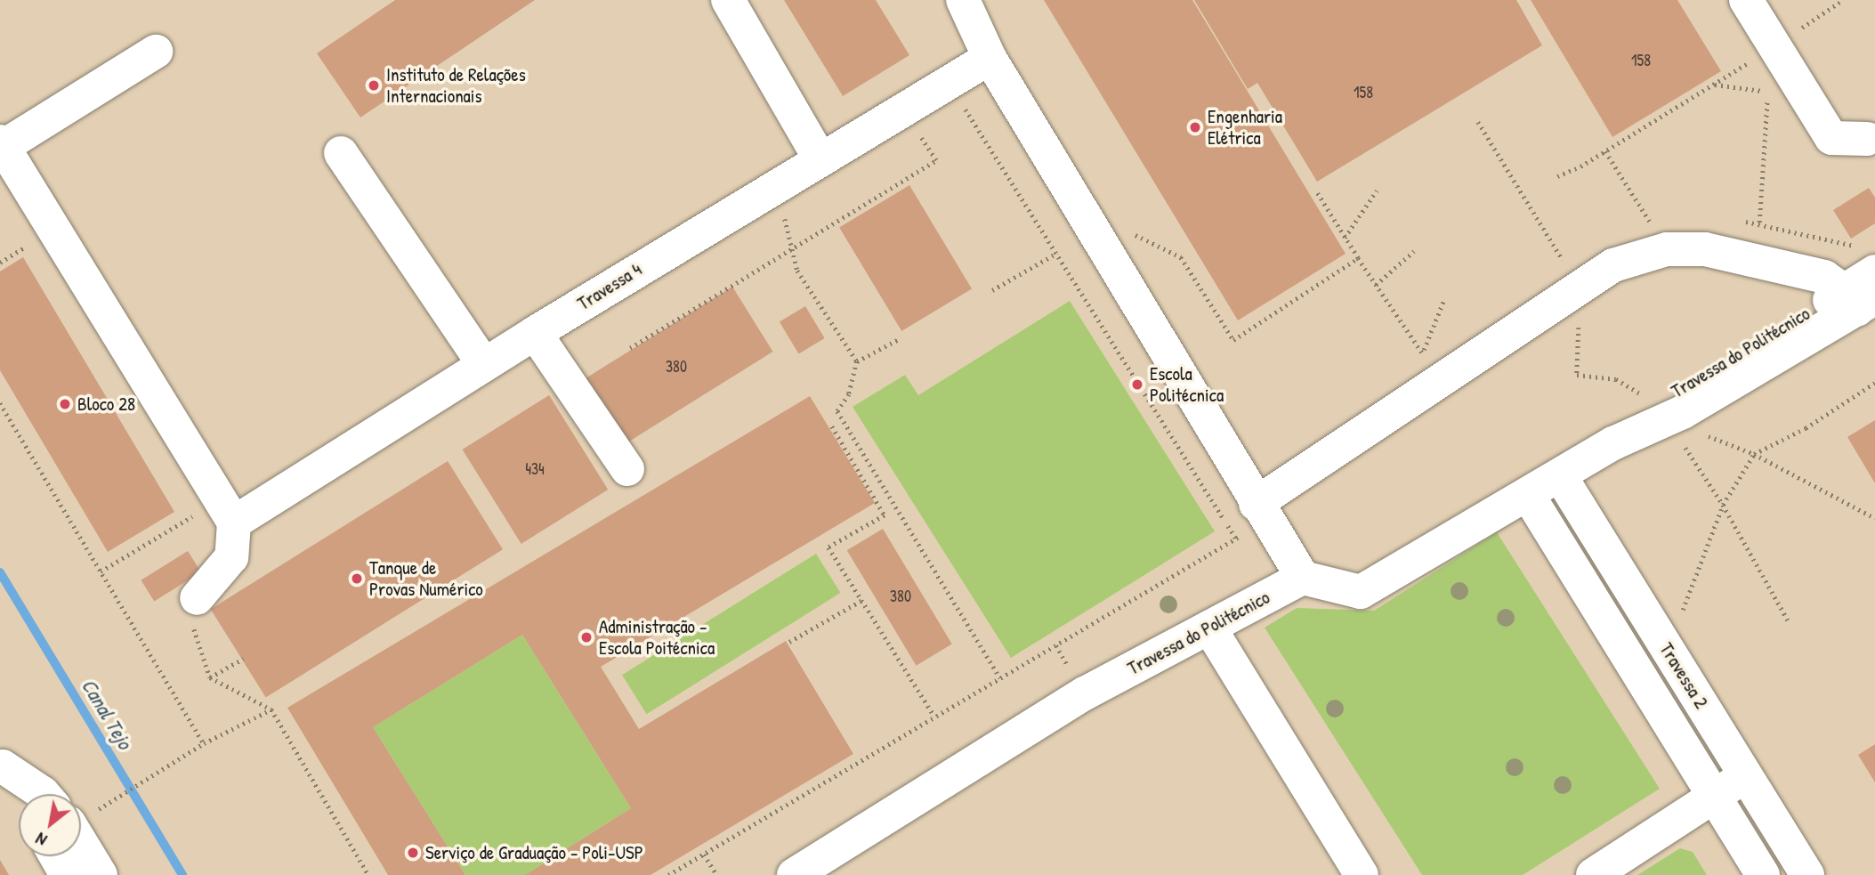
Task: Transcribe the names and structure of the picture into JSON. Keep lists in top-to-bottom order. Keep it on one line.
{"streets":{"lane":["Travessa 4","Travessa do Politécnico","Travessa 2"]},"crossings":[["Travessa do Politécnico","Travessa 2"]],"water":["Canal Tejo"],"places":["Instituto de Relações Internacionais","Engenharia Elétrica","Escola Politécnica","Bloco 28","Tanque de Provas Numérico","Administração - Escola Poitécnica","Serviço de Graduação - Poli-USP"],"house_numbers":["158","158","380","434","380"],"north":"bottom left"}
